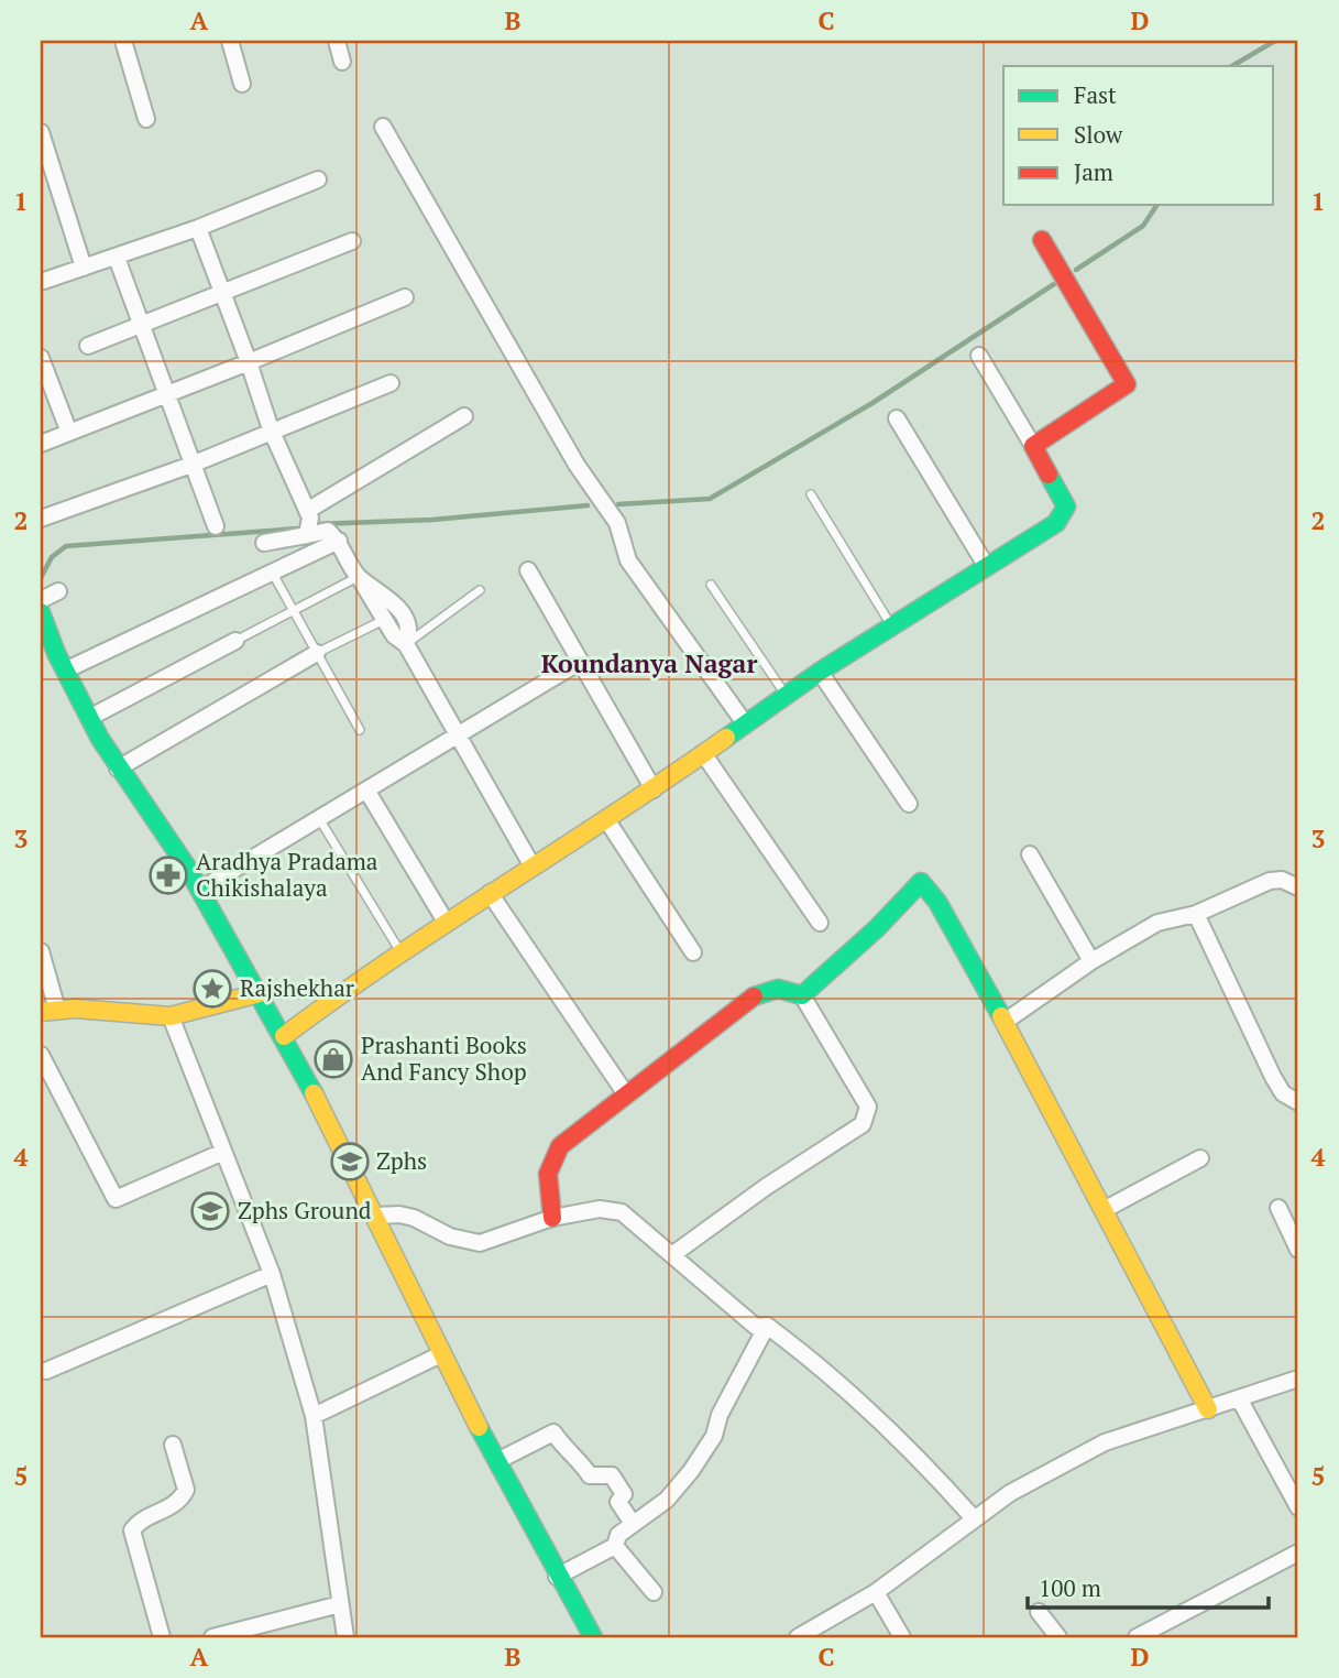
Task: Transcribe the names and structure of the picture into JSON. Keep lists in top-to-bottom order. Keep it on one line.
{"districts":["Koundanya Nagar"],"places":{"pharmacy":["Aradhya Pradama Chikishalaya"],"place":["Rajshekhar"],"shop":["Prashanti Books And Fancy Shop"],"school or university":["Zphs","Zphs Ground"]},"legend":["Fast","Slow","Jam"],"scale_bar":"100 m","grid":{"columns":["A","B","C","D"],"rows":["1","2","3","4","5"]}}
